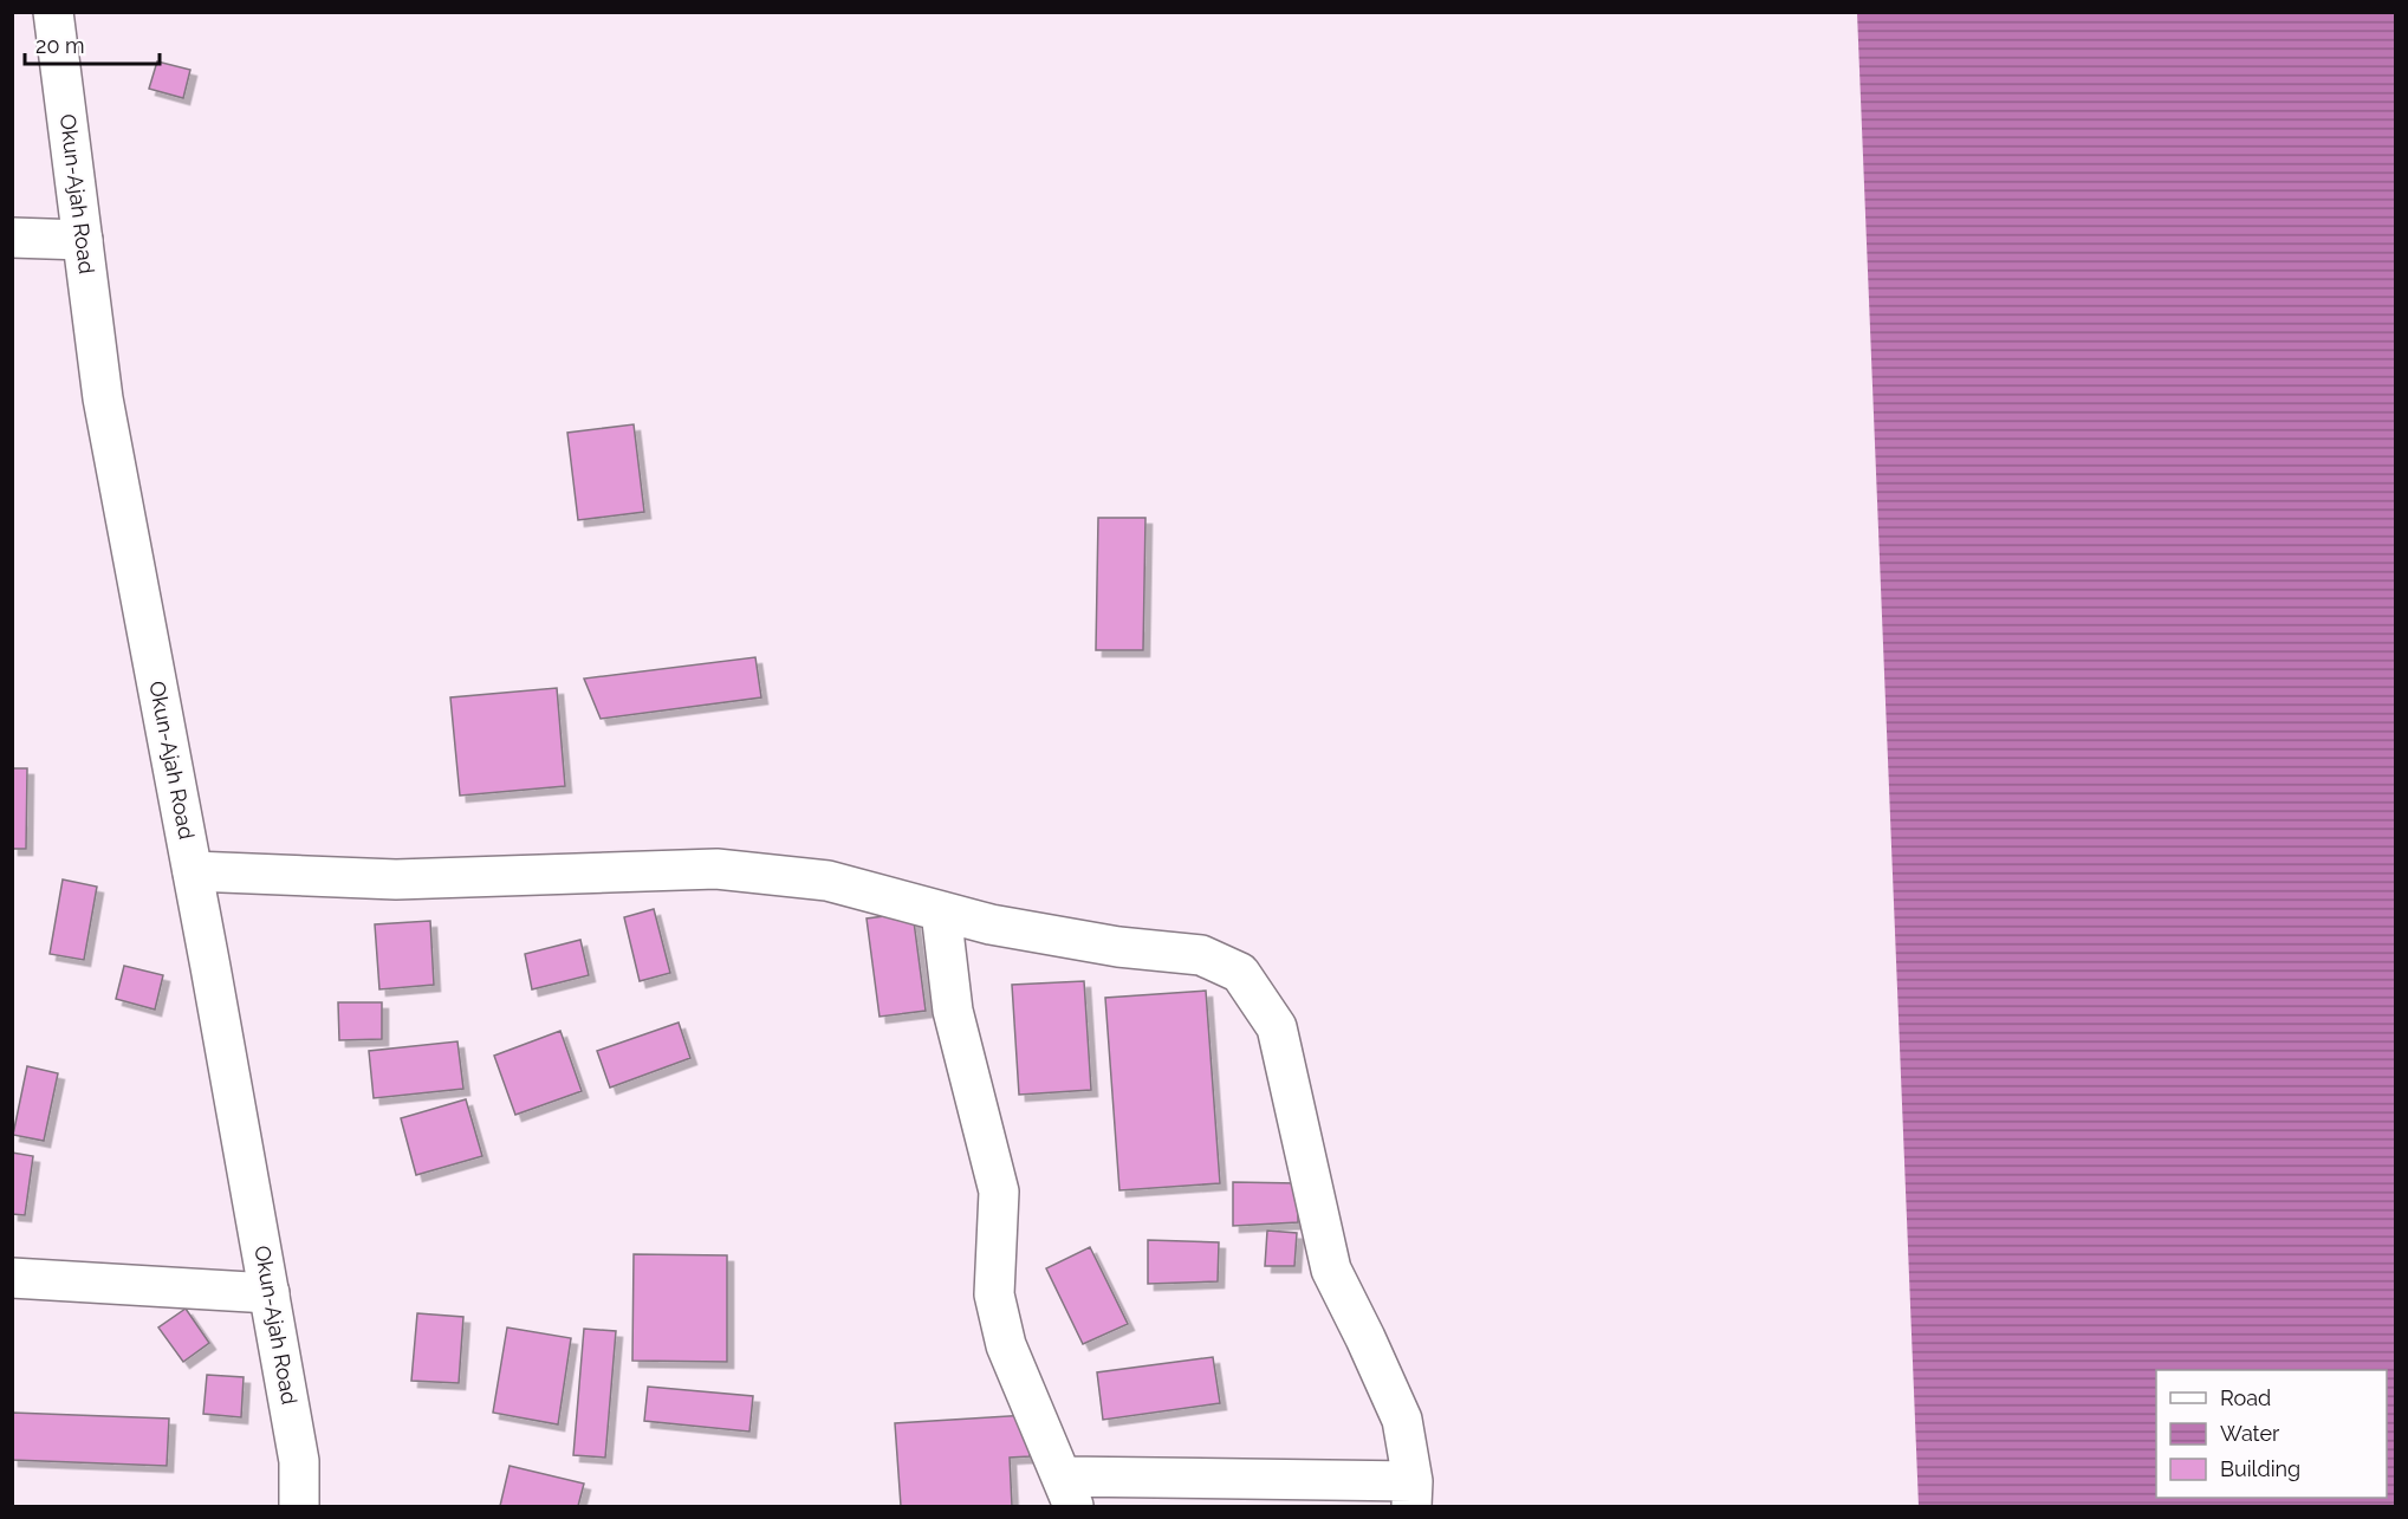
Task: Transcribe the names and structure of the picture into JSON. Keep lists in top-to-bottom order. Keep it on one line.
{"streets":{"street":["Okun-Ajah Road"]},"legend":["Road","Water","Building"],"scale_bar":"20 m"}
